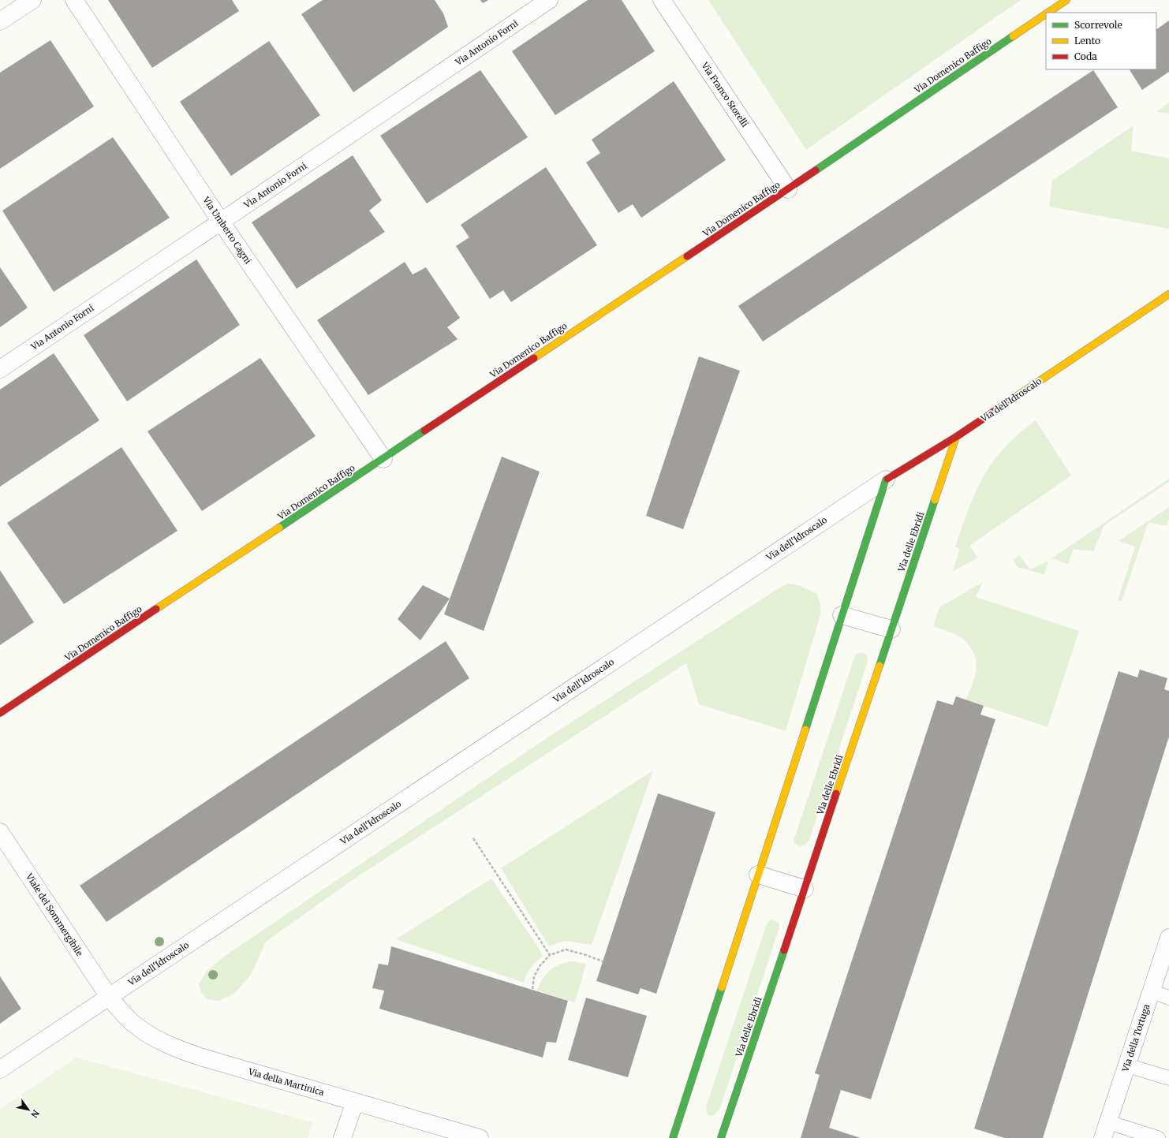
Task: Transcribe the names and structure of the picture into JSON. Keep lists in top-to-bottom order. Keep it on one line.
{"streets":{"street":["Via Antonio Forni","Via Domenico Baffigo","Via Franco Storelli","Via Umberto Cagni","Via dell'Idroscalo","Via delle Ebridi","Viale del Sommergibile","Via della Tortuga","Via della Martinica"]},"crossings":[["Via Antonio Forni","Via Umberto Cagni"],["Via Domenico Baffigo","Via Franco Storelli"],["Via Domenico Baffigo","Via Umberto Cagni"],["Via dell'Idroscalo","Via delle Ebridi"],["Via dell'Idroscalo","Viale del Sommergibile"],["Via dell'Idroscalo","Via della Martinica"],["Viale del Sommergibile","Via della Martinica"]],"legend":["Scorrevole","Lento","Coda"],"north":"bottom right"}
